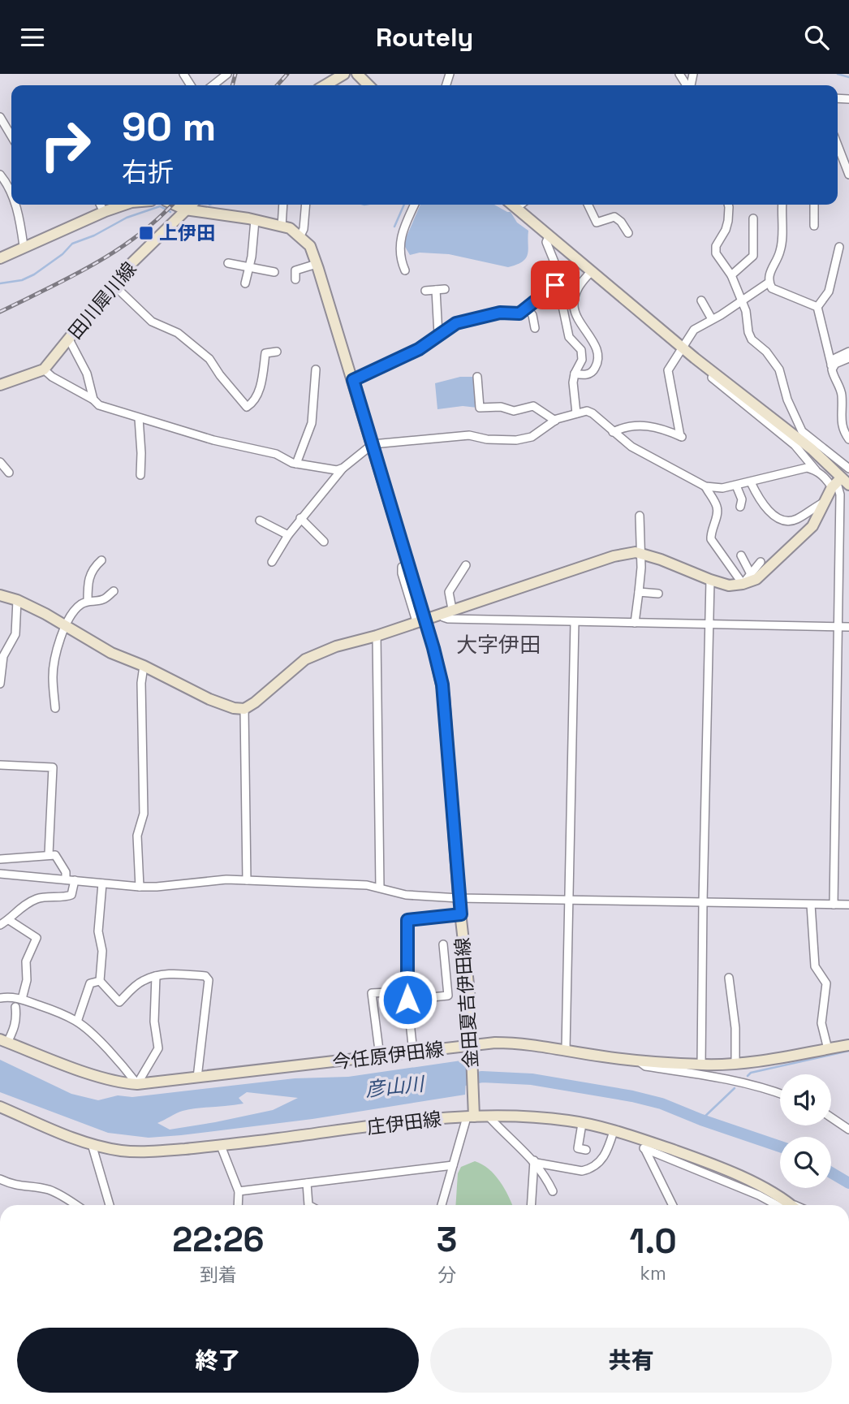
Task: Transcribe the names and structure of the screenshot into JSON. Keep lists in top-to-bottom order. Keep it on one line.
{"streets":{"main road":["田川犀川線","金田夏吉伊田線","今任原伊田線","庄伊田線"]},"crossings":[["金田夏吉伊田線","今任原伊田線"],["金田夏吉伊田線","庄伊田線"]],"districts":["大字伊田"],"water":["彦山川"],"places":{"transit":["上伊田"]},"page":{"header":"Routely","turn":["90 m","右折"],"eta":["22:26","到着","3","分","1.0","km"],"buttons":["終了","共有"]}}
